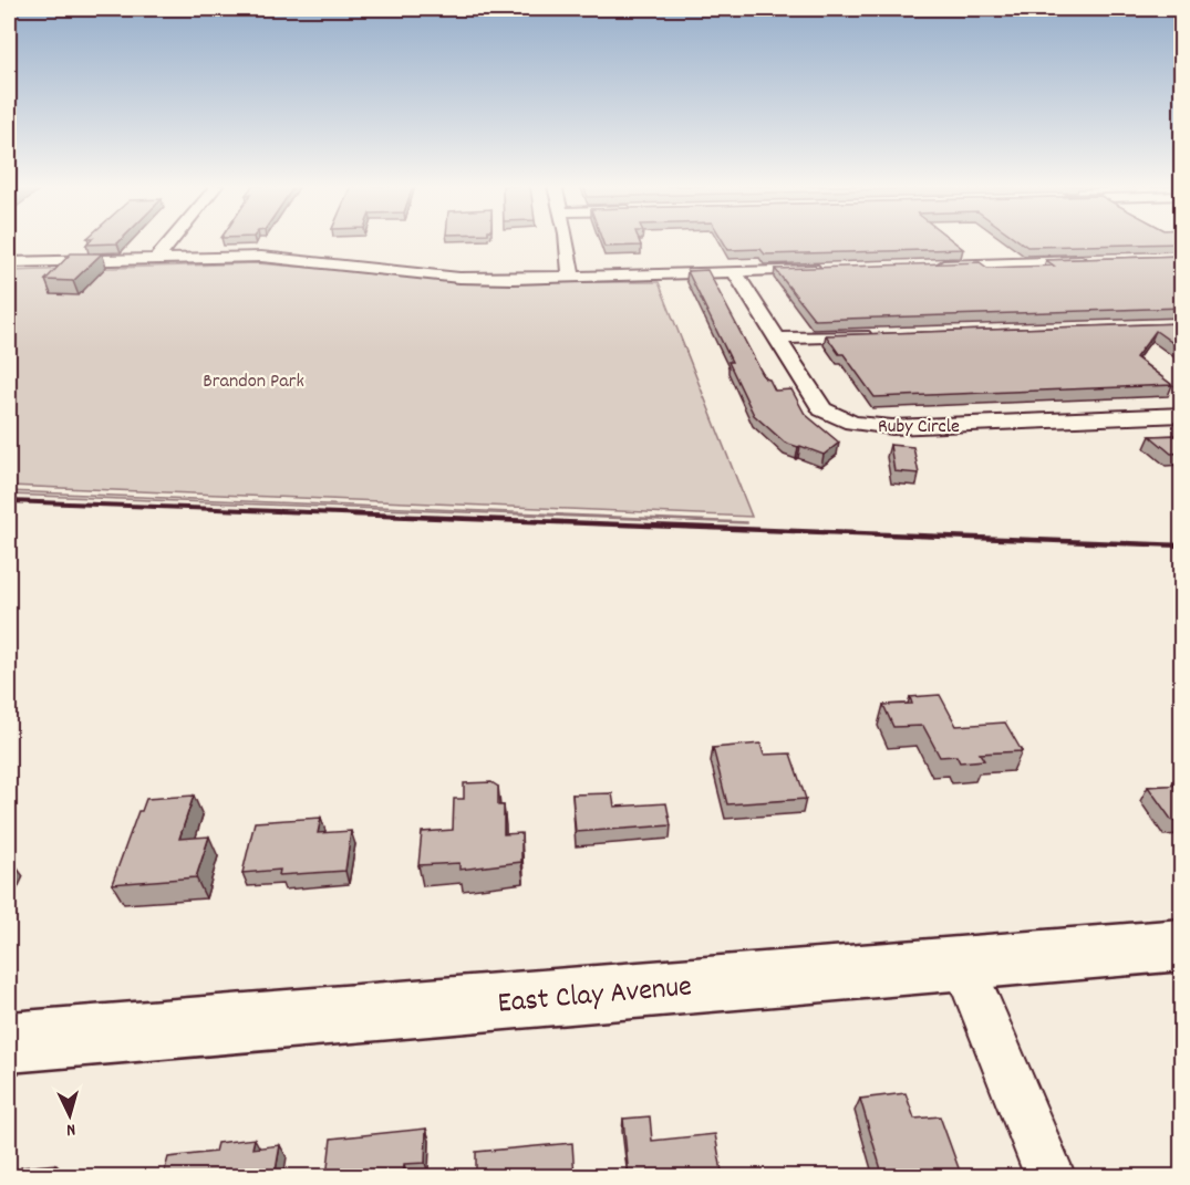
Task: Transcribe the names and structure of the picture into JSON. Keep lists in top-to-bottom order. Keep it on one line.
{"streets":{"street":["Ruby Circle","East Clay Avenue"]},"parks":["Brandon Park"],"north":"bottom"}
